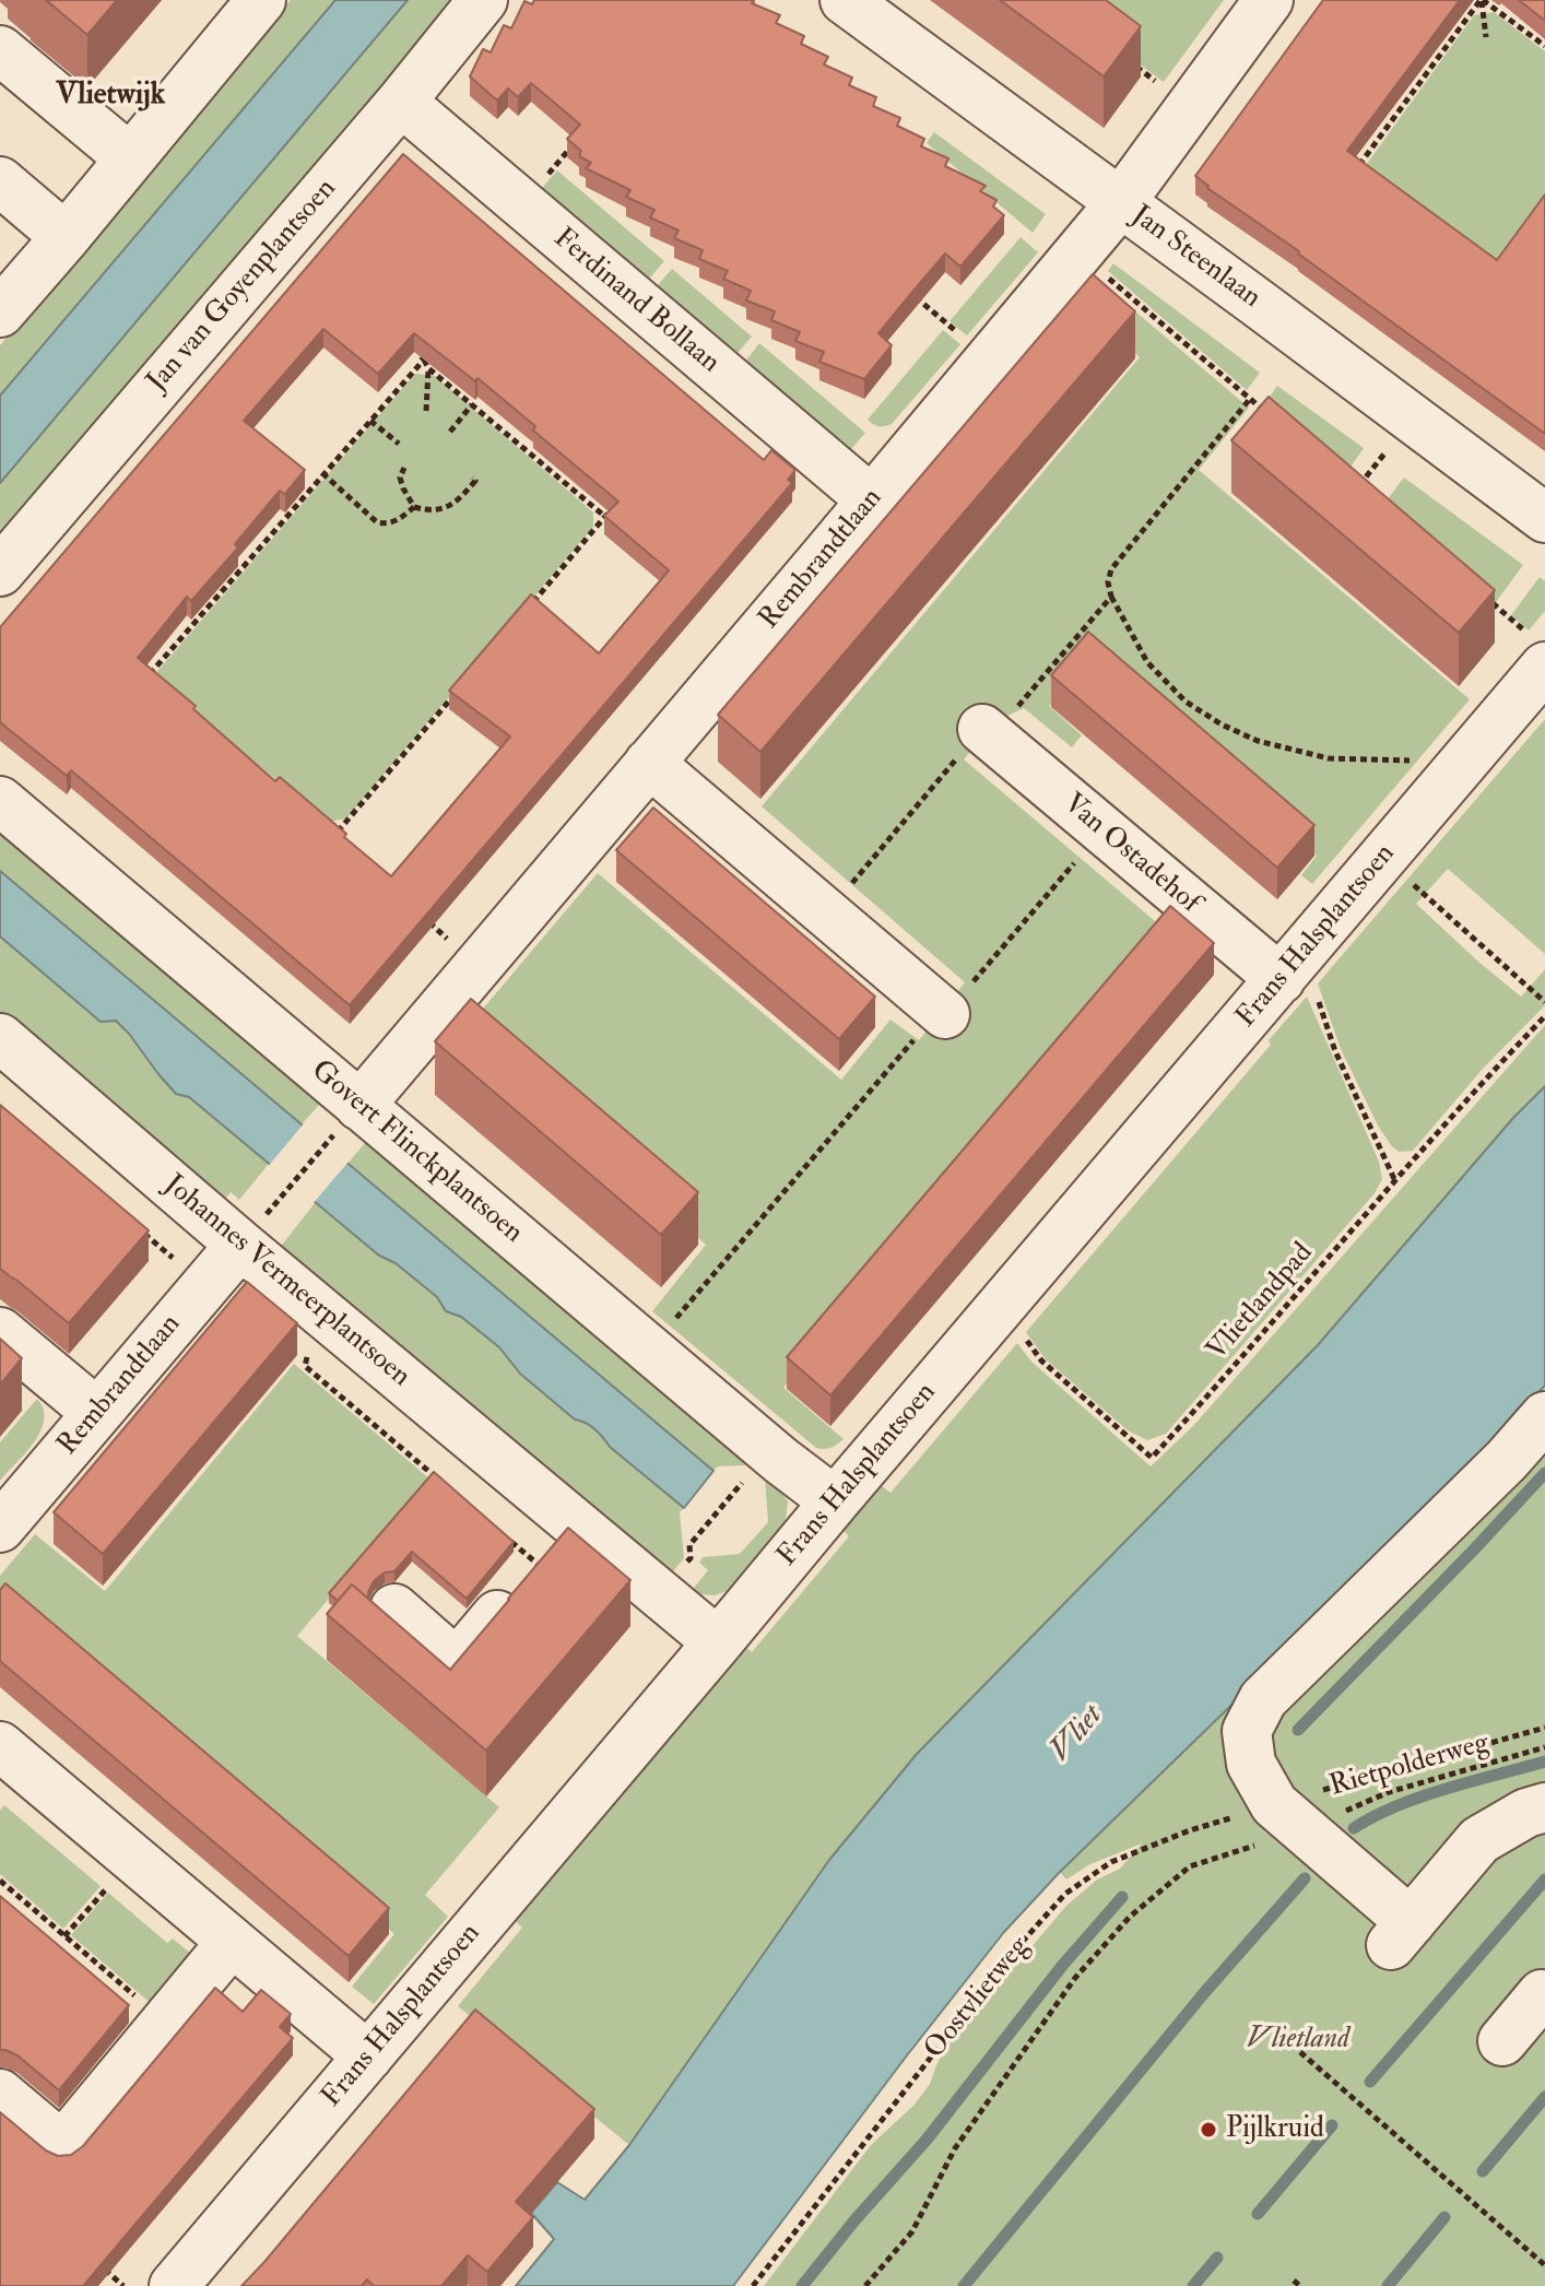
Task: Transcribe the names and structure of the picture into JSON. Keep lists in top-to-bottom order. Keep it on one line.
{"streets":{"street":["Jan Steenlaan","Jan van Goyenplantsoen","Ferdinand Bollaan","Rembrandtlaan","Van Ostadehof","Frans Halsplantsoen","Govert Flinckplantsoen","Johannes Vermeerplantsoen"],"path":["Vlietlandpad","Rietpolderweg","Oostvlietweg"]},"crossings":[["Jan Steenlaan","Rembrandtlaan"],["Jan van Goyenplantsoen","Ferdinand Bollaan"],["Ferdinand Bollaan","Rembrandtlaan"],["Rembrandtlaan","Govert Flinckplantsoen"],["Rembrandtlaan","Johannes Vermeerplantsoen"],["Van Ostadehof","Frans Halsplantsoen"],["Frans Halsplantsoen","Govert Flinckplantsoen"],["Frans Halsplantsoen","Johannes Vermeerplantsoen"],["Frans Halsplantsoen","Vlietlandpad"],["Rietpolderweg","Oostvlietweg"]],"districts":["Vlietwijk"],"water":["Vliet"],"parks":["Vlietland"],"places":["Pijlkruid"]}
